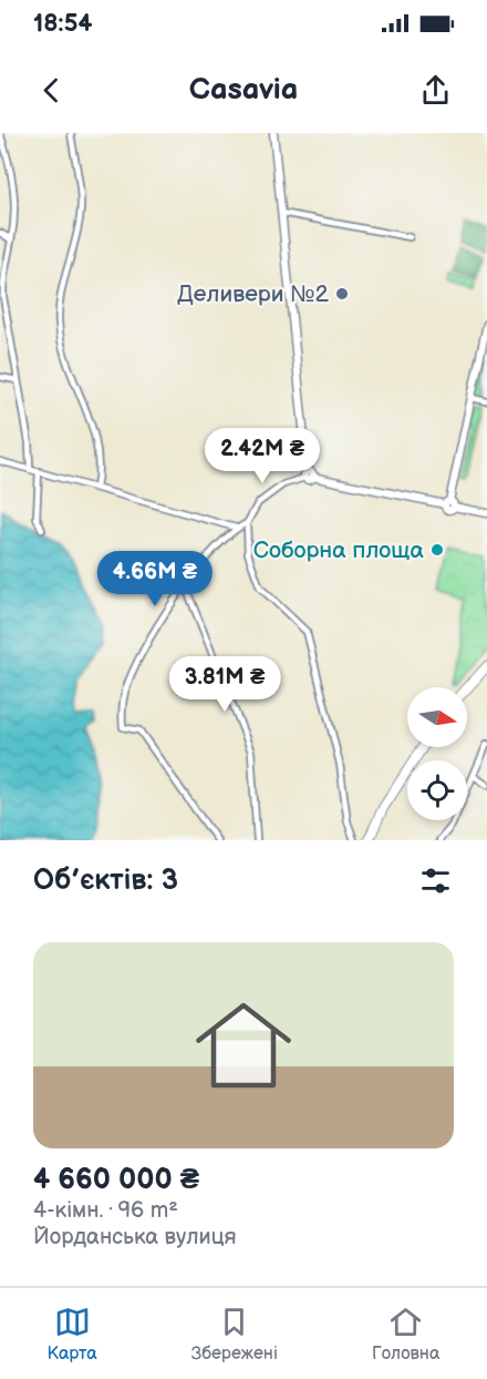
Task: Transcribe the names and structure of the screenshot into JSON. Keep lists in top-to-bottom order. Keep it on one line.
{"places":["Деливери №2","Соборна площа"],"north":"right","page":{"status":"18:54","header":"Casavia","price":["2.42M ₴","4.66M ₴","3.81M ₴"],"heading":"Об’єктів: 3","list":[{"name":"4 660 000 ₴","note":"4-кімн. · 96 m² · Йорданська вулиця"}],"tabs":["Карта","Збережені","Головна"]}}
